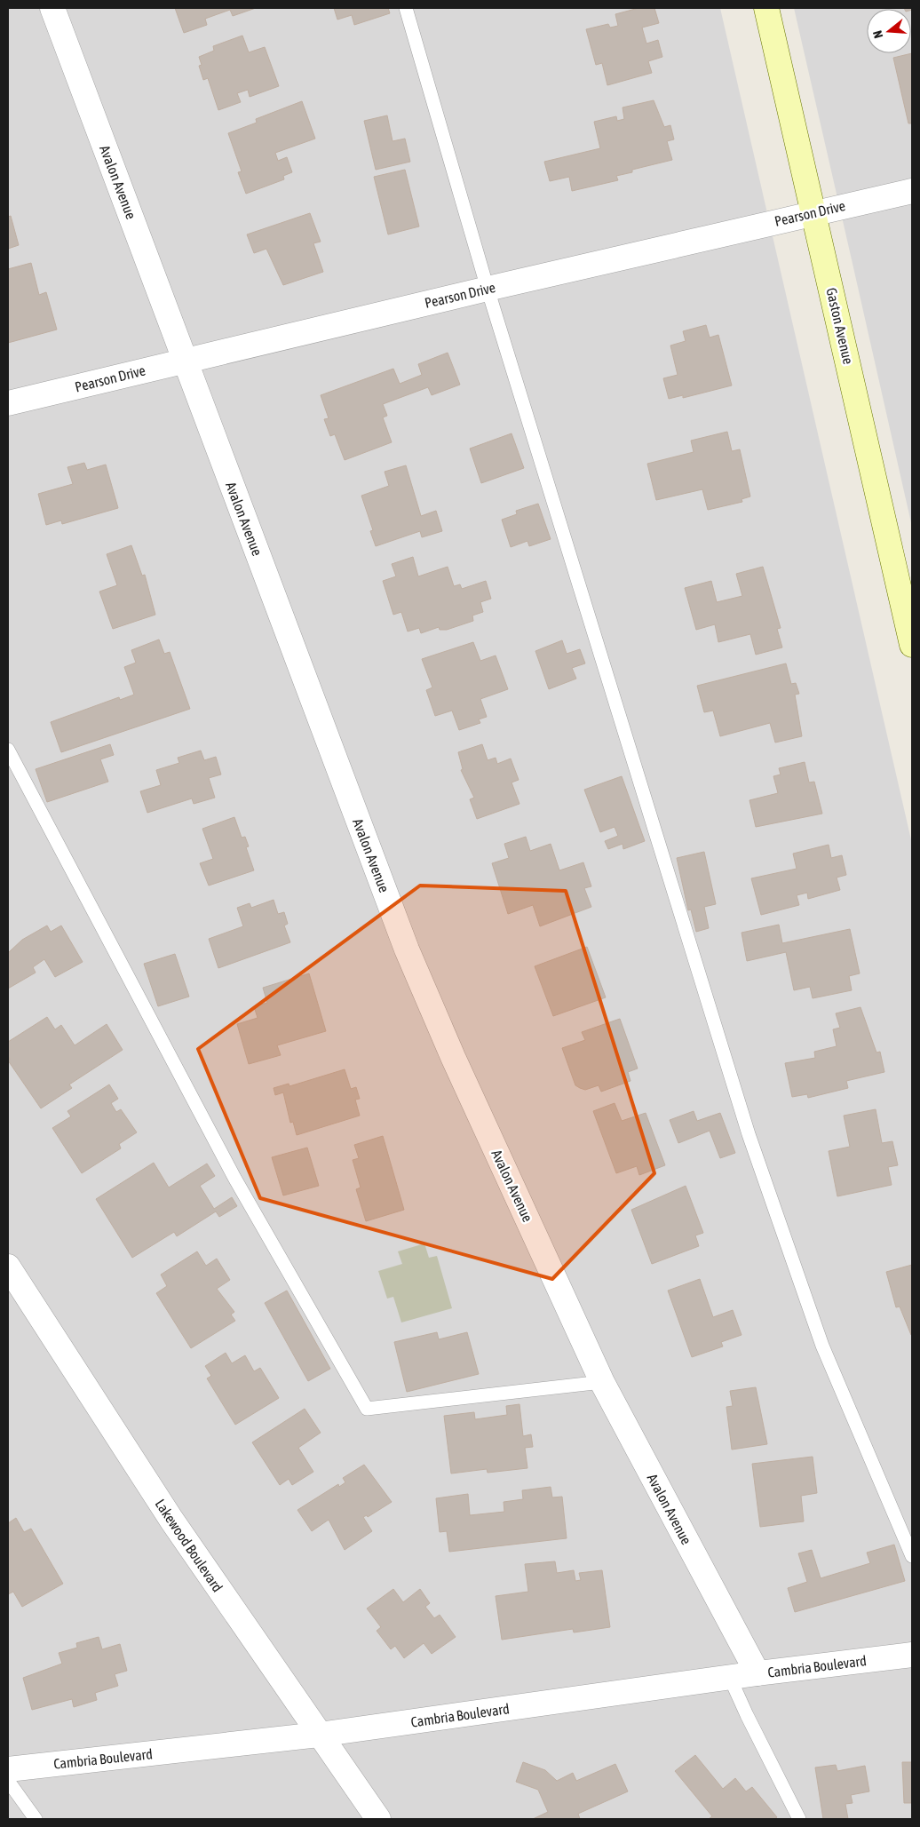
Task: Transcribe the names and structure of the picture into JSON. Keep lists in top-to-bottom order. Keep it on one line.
{"streets":{"street":["Avalon Avenue","Pearson Drive","Gaston Avenue","Lakewood Boulevard","Cambria Boulevard"]},"crossings":[["Avalon Avenue","Pearson Drive"],["Avalon Avenue","Cambria Boulevard"],["Pearson Drive","Gaston Avenue"],["Lakewood Boulevard","Cambria Boulevard"]],"north":"left"}
